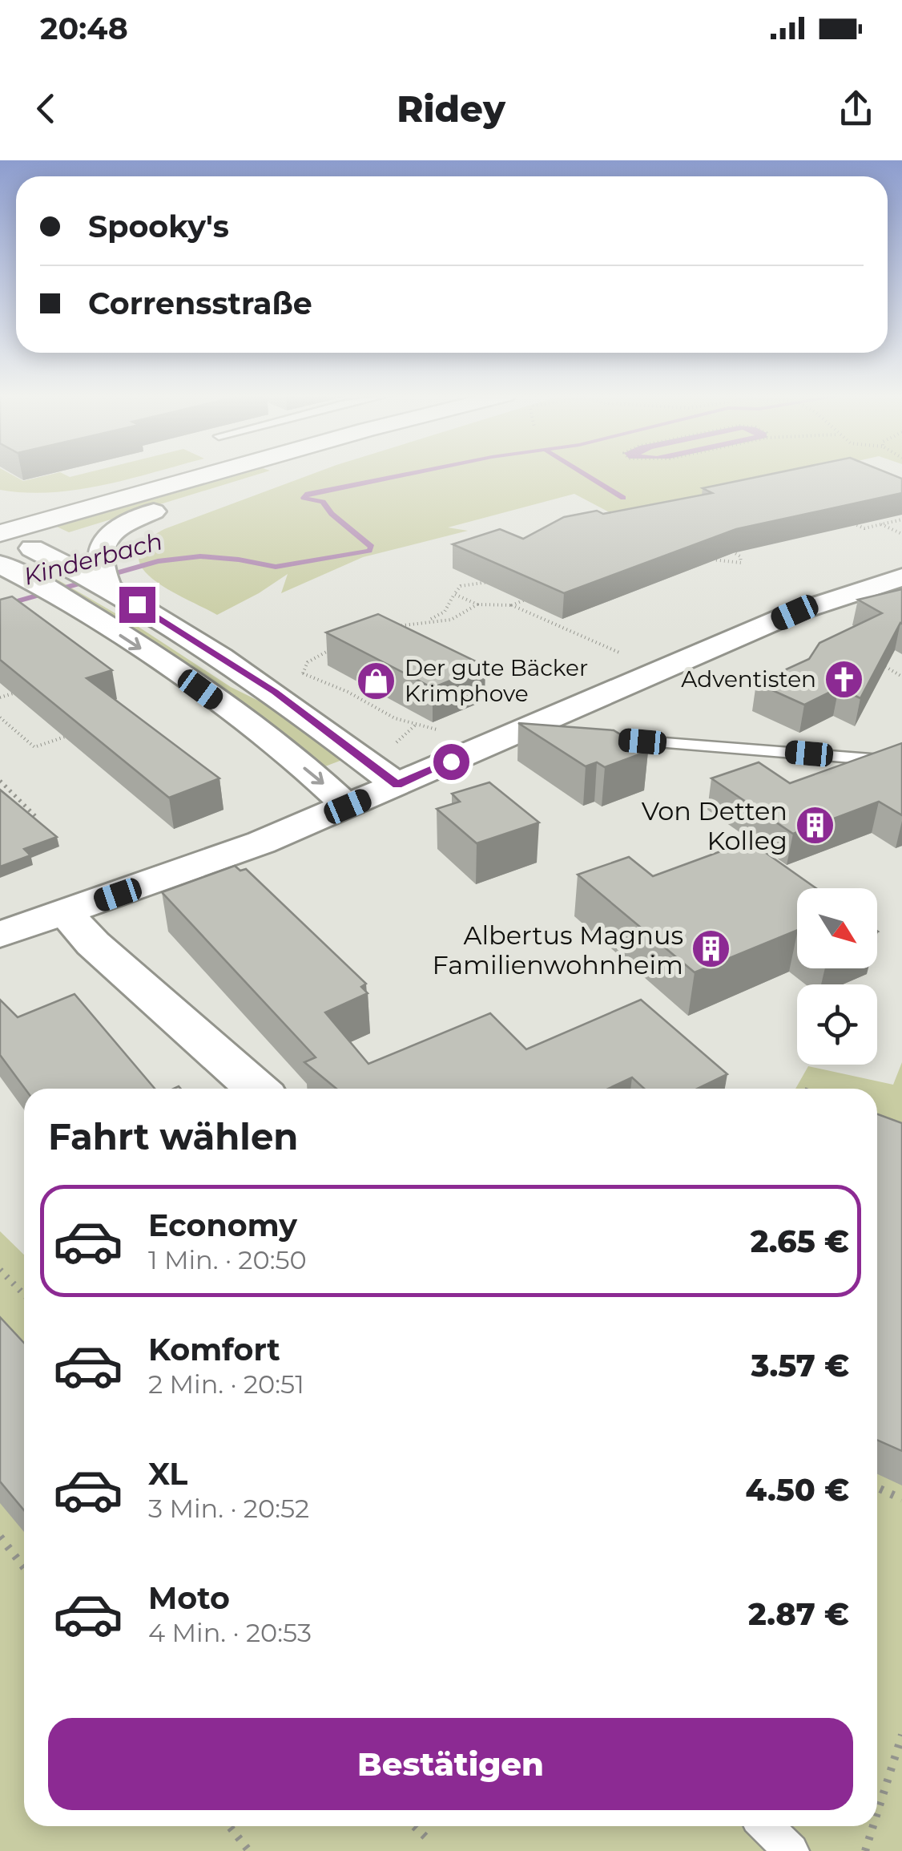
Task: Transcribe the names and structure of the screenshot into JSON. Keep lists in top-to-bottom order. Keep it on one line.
{"water":["Kinderbach"],"places":{"church":["Adventisten"],"shop":["Der gute Bäcker Krimphove"],"building":["Von Detten Kolleg","Albertus Magnus Familienwohnheim"]},"north":"bottom right","page":{"status":"20:48","header":"Ridey","banner":["Spooky's","Corrensstraße"],"heading":"Fahrt wählen","list":[{"name":"Economy","note":"1 Min. · 20:50","value":"2.65 €"},{"name":"Komfort","note":"2 Min. · 20:51","value":"3.57 €"},{"name":"XL","note":"3 Min. · 20:52","value":"4.50 €"},{"name":"Moto","note":"4 Min. · 20:53","value":"2.87 €"}],"buttons":"Bestätigen"}}
